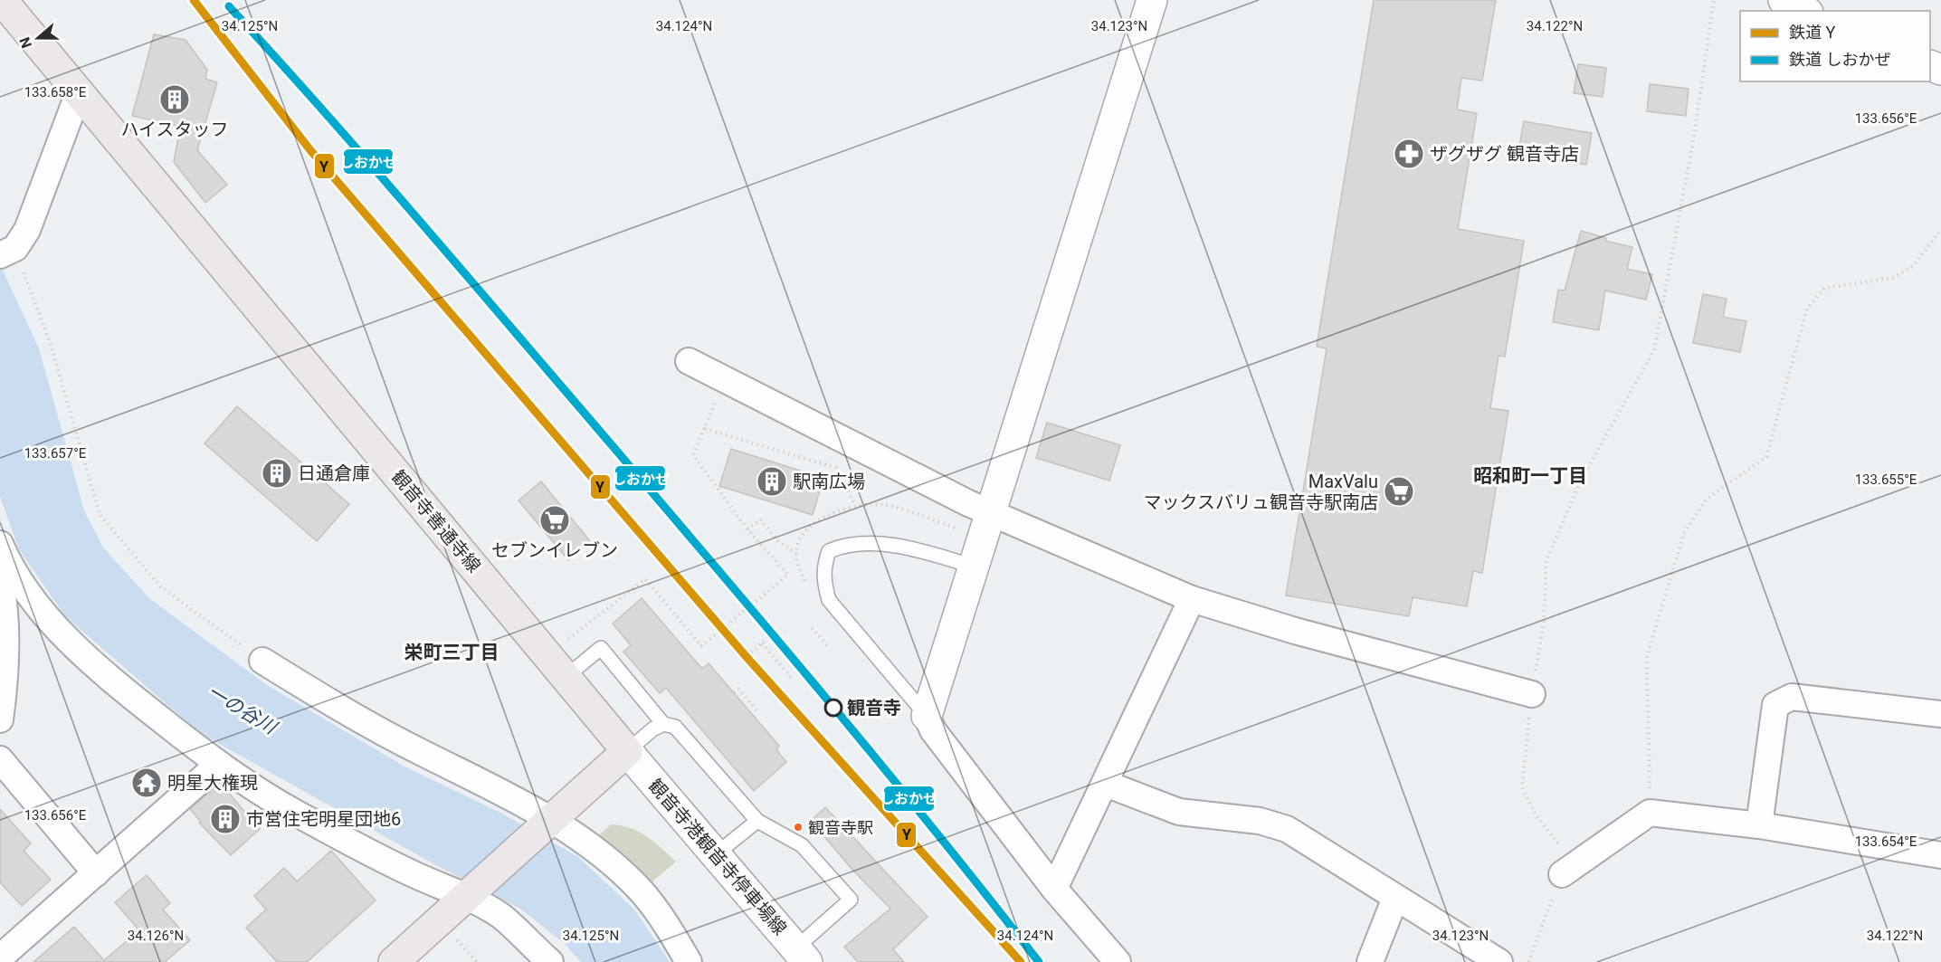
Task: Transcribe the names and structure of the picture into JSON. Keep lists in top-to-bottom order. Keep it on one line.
{"streets":{"main road":["観音寺善通寺線"],"street":["観音寺港観音寺停車場線"]},"crossings":[["観音寺善通寺線","観音寺港観音寺停車場線"]],"districts":["昭和町一丁目","栄町三丁目"],"water":["一の谷川"],"places":{"building":["ハイスタッフ","日通倉庫","駅南広場","市営住宅明星団地6"],"pharmacy":["ザグザグ 観音寺店"],"supermarket":["MaxValu マックスバリュ観音寺駅南店","セブンイレブン"],"other":["観音寺","観音寺駅"],"temple":["明星大権現"]},"lines":["rail line Y","rail line しおかぜ"],"legend":["鉄道 Y","鉄道 しおかぜ"],"north":"left","coordinates":["34.125°N","34.124°N","34.123°N","34.122°N","133.658°E","133.656°E","133.657°E","133.655°E","133.654°E","34.126°N"]}
